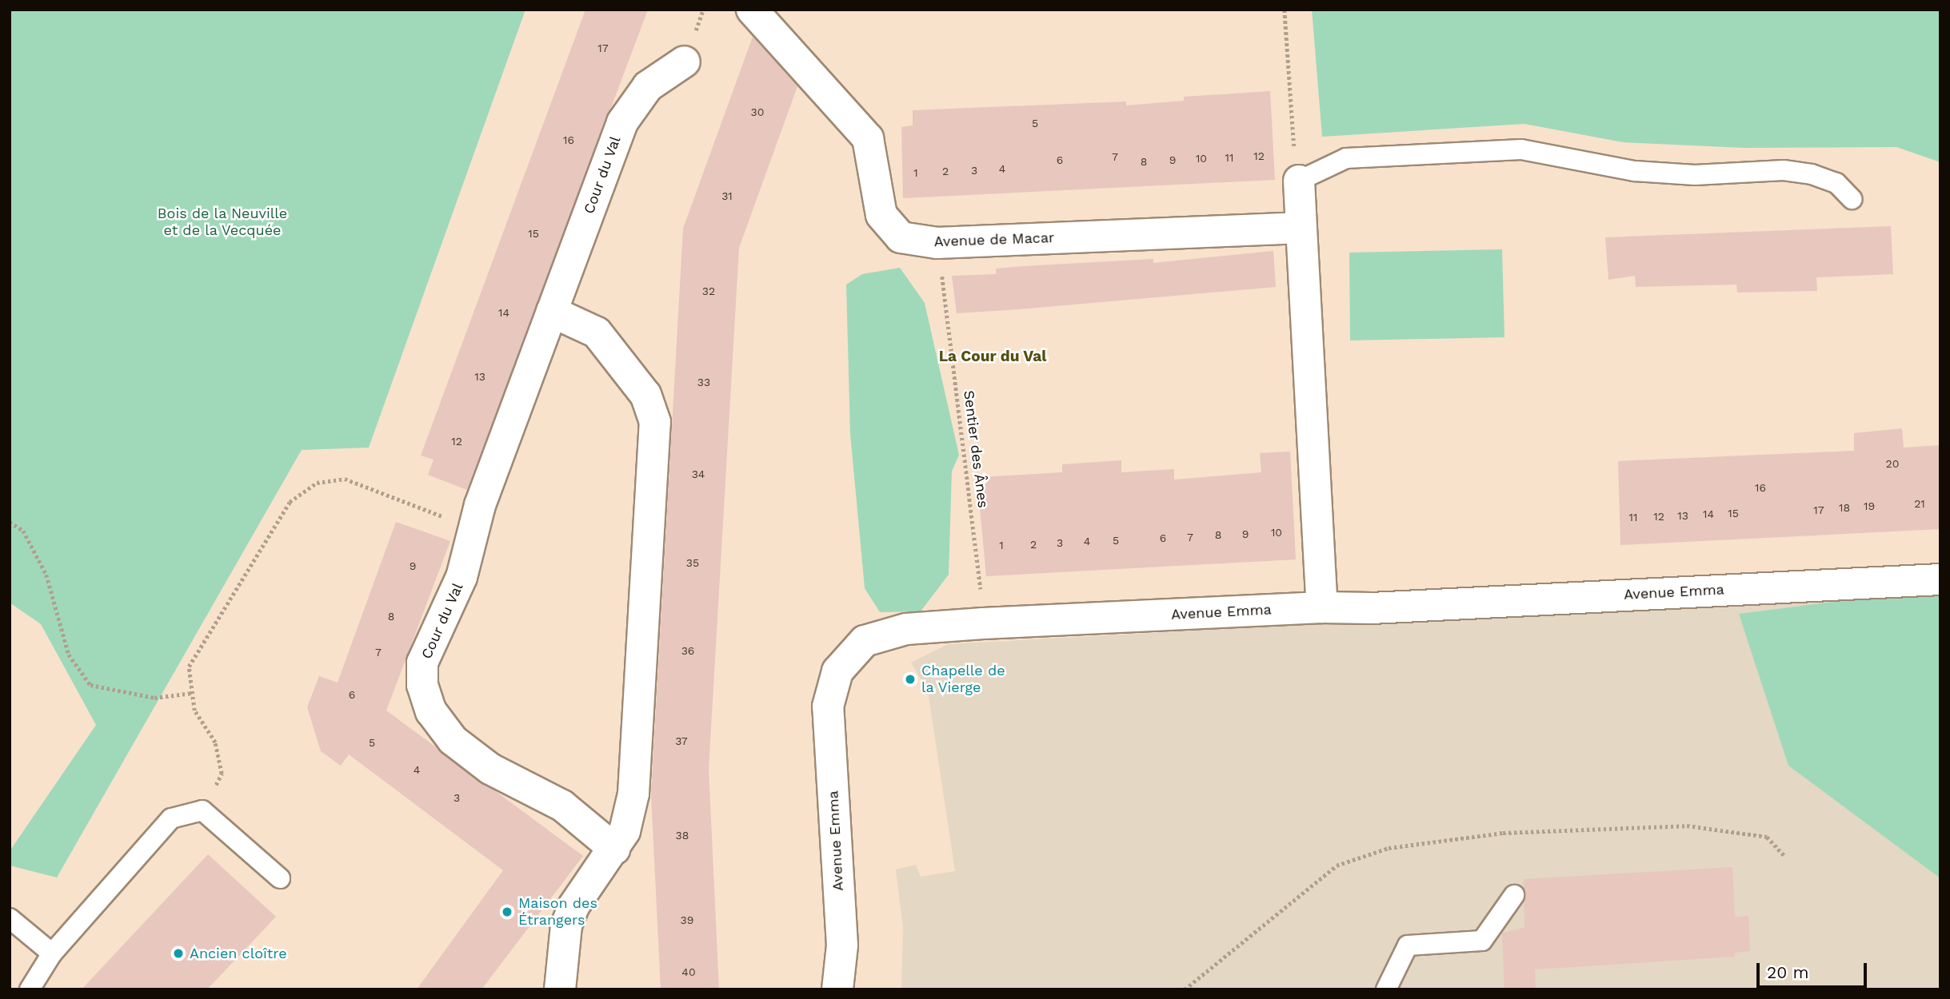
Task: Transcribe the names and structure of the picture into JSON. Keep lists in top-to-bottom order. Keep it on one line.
{"streets":{"street":["Cour du Val","Avenue de Macar","Avenue Emma"],"path":["Sentier des Ânes"]},"districts":["La Cour du Val"],"parks":["Bois de la Neuville et de la Vecquée"],"places":["Chapelle de la Vierge","Maison des Étrangers","Ancien cloître"],"house_numbers":["17","30","5","16","12","7","11","10","6","9","8","4","3","2","1","31","15","32","14","13","33","12","20","34","16","21","19","18","17","15","14","13","12","11","10","9","8","7","6","5","4","3","2","1","35","9","8","36","7","6","37","5","4","3","38","39","40"],"scale_bar":"20 m"}
